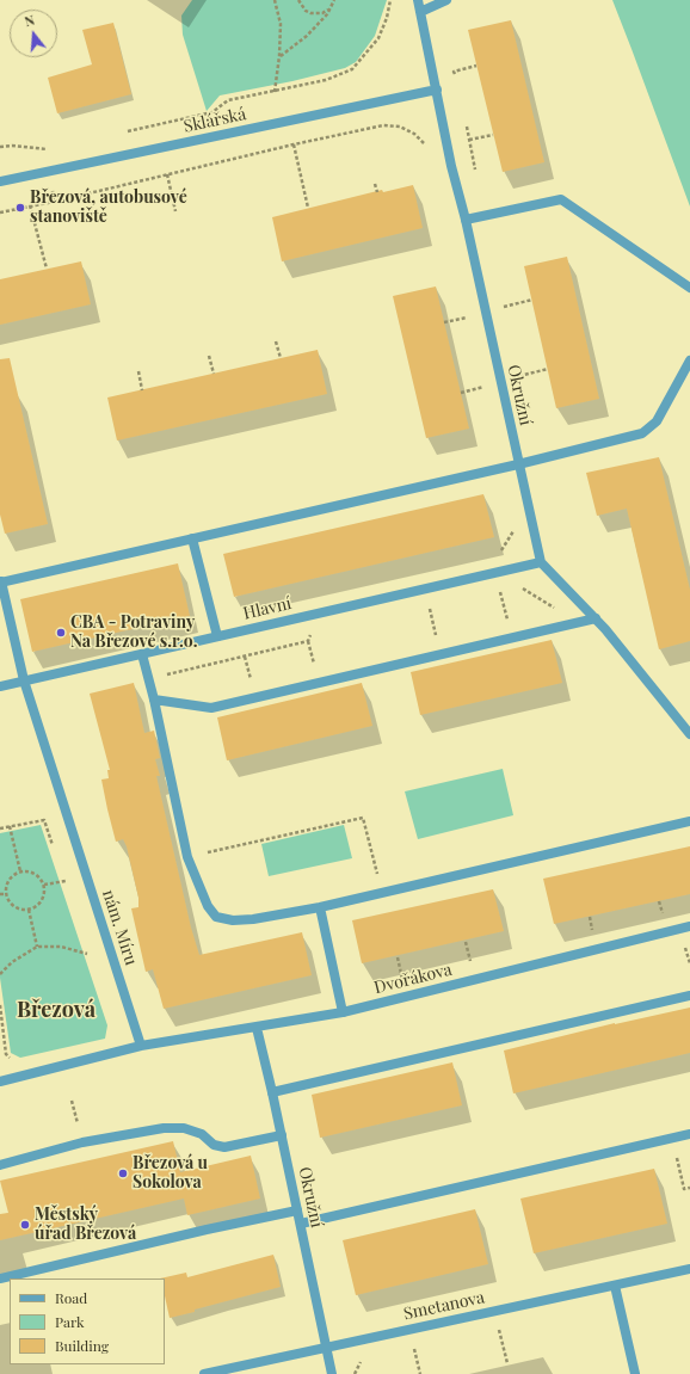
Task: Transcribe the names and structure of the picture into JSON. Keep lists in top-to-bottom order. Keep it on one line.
{"streets":{"street":["Sklářská","Okružní","Hlavní","nám. Míru","Dvořákova","Smetanova"]},"crossings":[["Sklářská","Okružní"],["Okružní","Hlavní"],["Okružní","Dvořákova"],["Okružní","Smetanova"],["Hlavní","nám. Míru"],["nám. Míru","Dvořákova"]],"districts":["Březová"],"places":["Březová, autobusové stanoviště","CBA - Potraviny Na Březové s.r.o.","Březová u Sokolova","Městský úřad Březová"],"legend":["Road","Park","Building"],"north":"top"}
